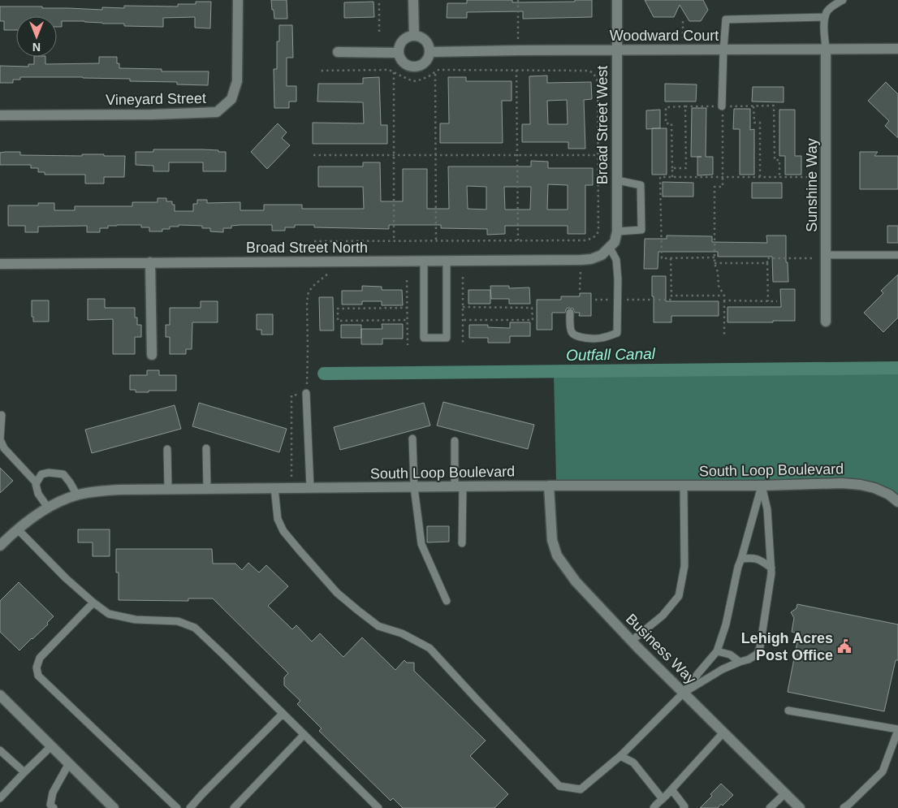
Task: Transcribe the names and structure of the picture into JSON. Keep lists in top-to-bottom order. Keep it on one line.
{"streets":{"street":["Woodward Court","Vineyard Street","Broad Street West","Sunshine Way","Broad Street North","South Loop Boulevard","Business Way"]},"crossings":[["Woodward Court","Broad Street West"],["Woodward Court","Sunshine Way"],["Broad Street West","Broad Street North"],["South Loop Boulevard","Business Way"]],"water":["Outfall Canal"],"places":{"public building":["Lehigh Acres Post Office"]},"north":"bottom"}
